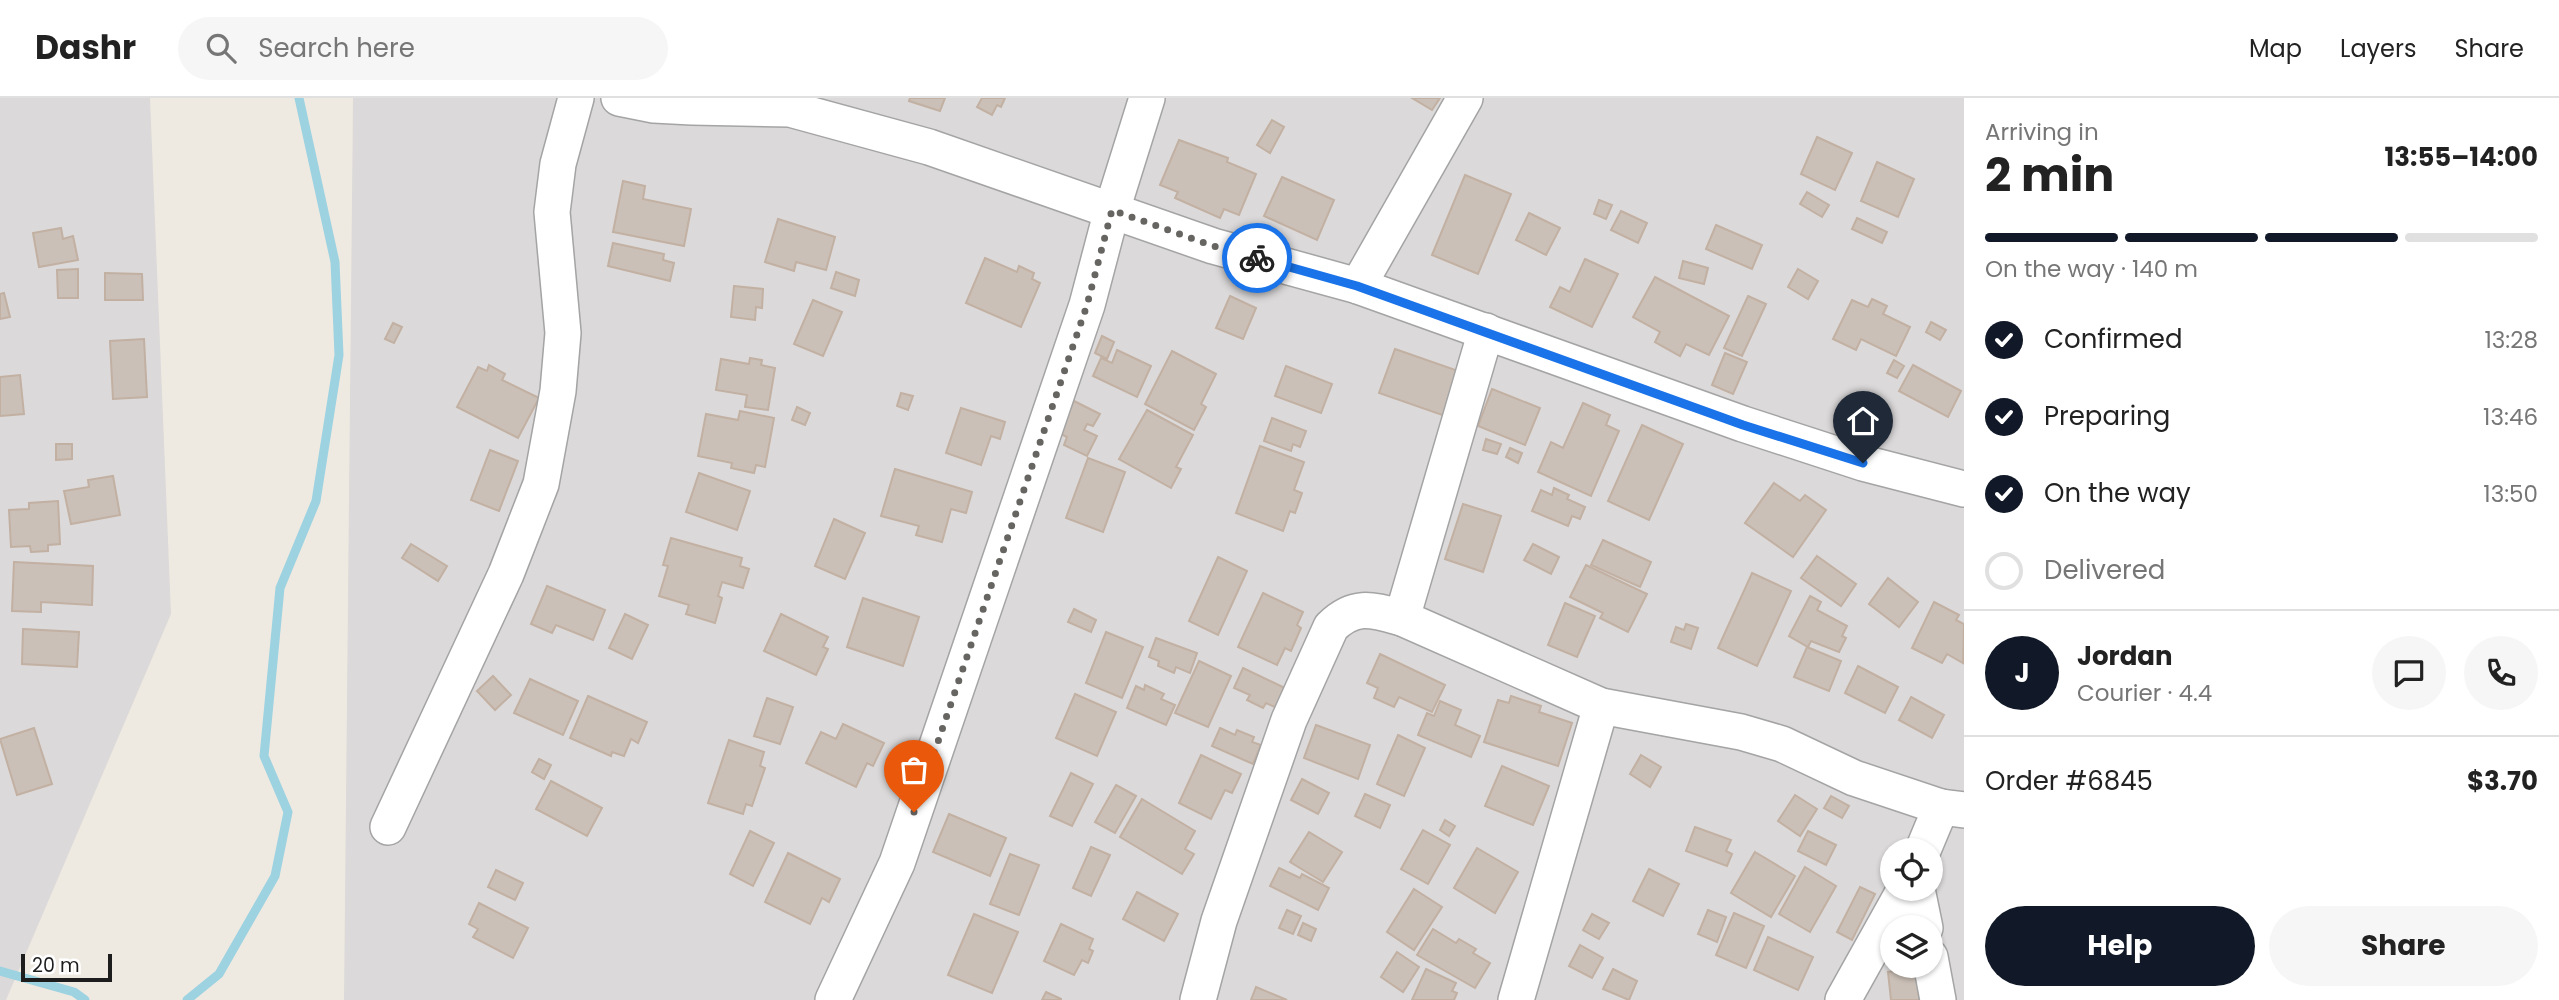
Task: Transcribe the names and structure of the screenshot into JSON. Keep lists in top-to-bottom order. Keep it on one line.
{"scale_bar":"20 m","page":{"header":"Dashr","search":"Search here","nav":["Map","Layers","Share"],"heading":["2 min","Arriving in","13:55–14:00"],"panel":["Jordan","Courier · 4.4","Order #6845","$3.70"],"bar":"On the way · 140 m","list":[["Confirmed","13:28"],["Preparing","13:46"],["On the way","13:50"],"Delivered"],"round":"J","buttons":["Help","Share"],"scale":"20 m"}}
